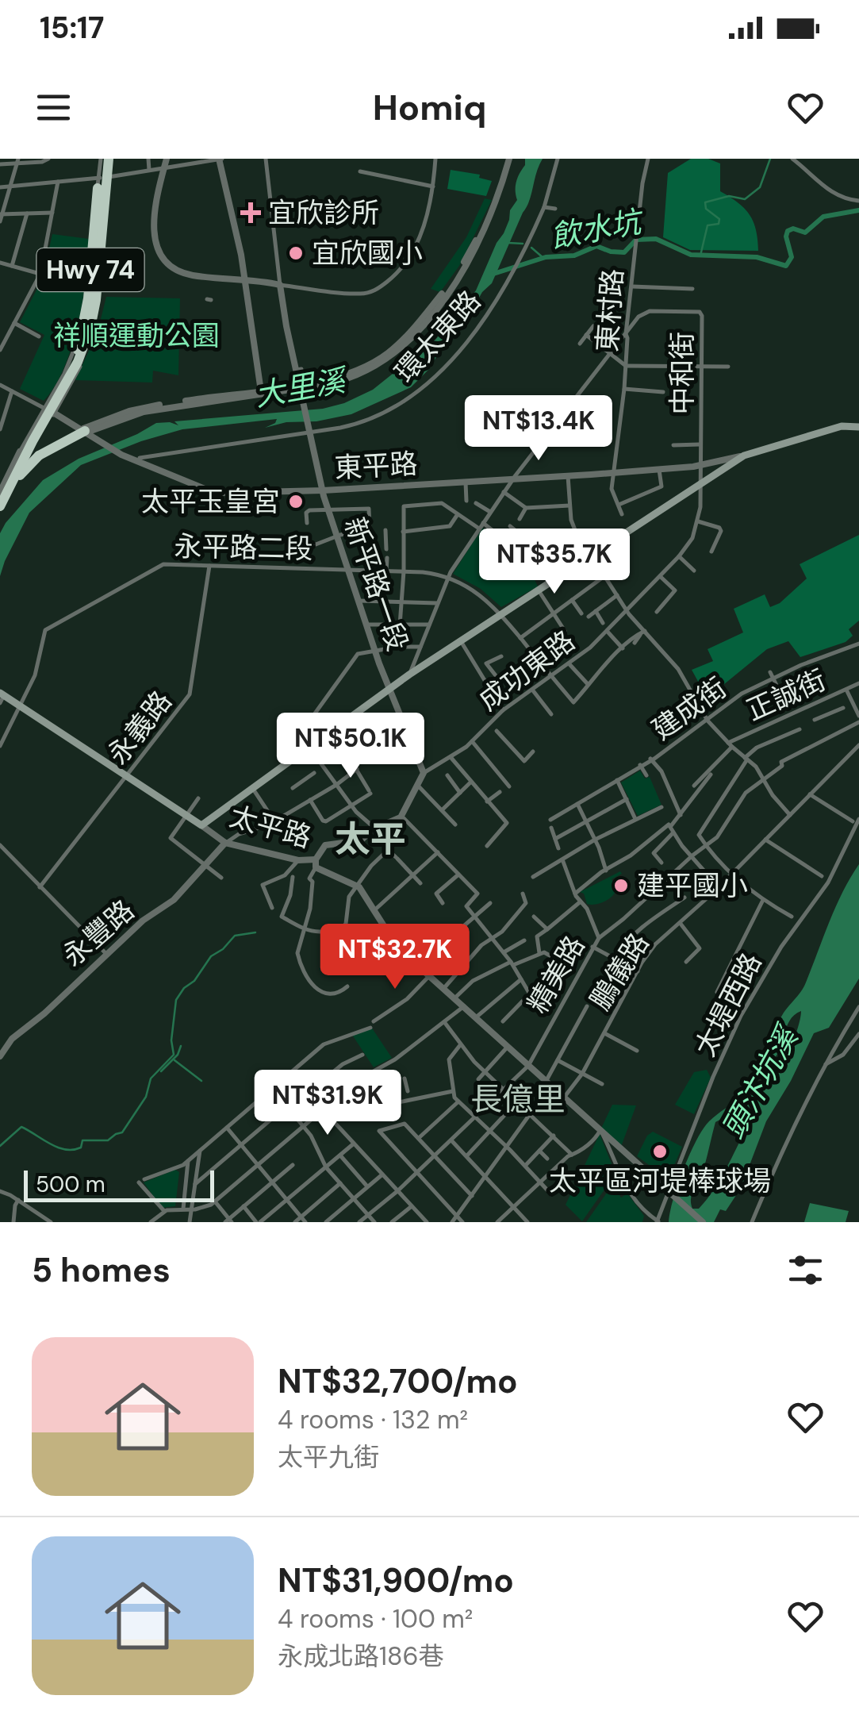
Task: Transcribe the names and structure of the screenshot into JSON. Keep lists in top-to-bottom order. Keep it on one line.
{"streets":{"highway":["Hwy 74"],"main road":["東平路","太平路"],"street":["東村路","環太東路","中和街","永平路二段","新平路一段","成功東路","正誠街","建成街","永義路","永豐路","鵬儀路","精美路","太堤西路"]},"crossings":[["東村路","中和街"],["東村路","東平路"],["環太東路","東平路"],["環太東路","新平路一段"],["中和街","東平路"],["中和街","永平路二段"],["中和街","成功東路"],["東平路","新平路一段"],["東平路","成功東路"],["永平路二段","新平路一段"],["永平路二段","永義路"],["永平路二段","太平路"],["新平路一段","成功東路"],["永義路","太平路"],["太平路","永豐路"]],"districts":["太平","長億里"],"water":["飲水坑","大里溪","頭汴坑溪"],"parks":["祥順運動公園"],"places":{"health":["宜欣診所"],"other":["宜欣國小","太平玉皇宮","建平國小","太平區河堤棒球場"]},"scale_bar":"500 m","page":{"status":"15:17","header":"Homiq","price":["NT$13.4K","NT$35.7K","NT$50.1K","NT$32.7K","NT$31.9K"],"scale":"500 m","heading":"5 homes","list":[{"name":"NT$32,700/mo","note":"4 rooms · 132 m² · 太平九街"},{"name":"NT$31,900/mo","note":"4 rooms · 100 m² · 永成北路186巷"}]}}
